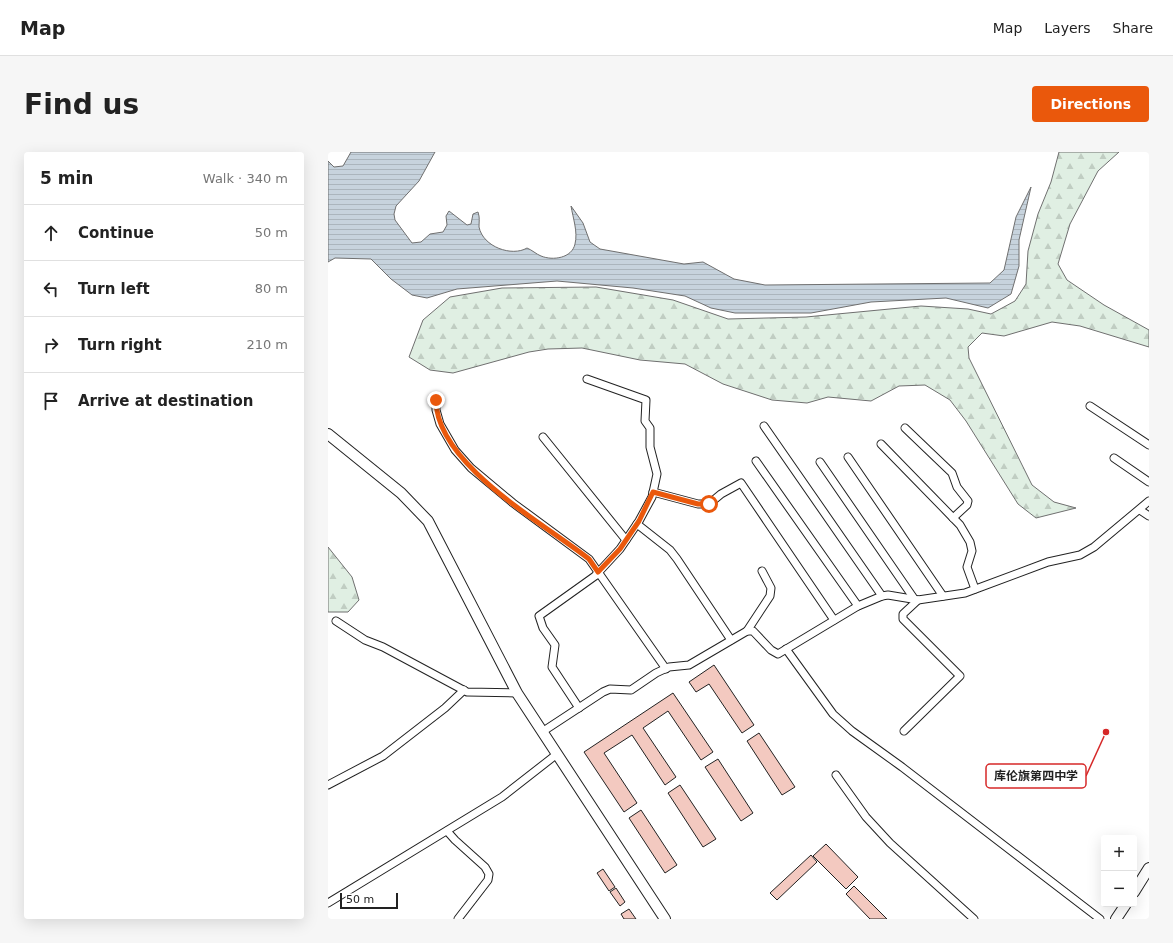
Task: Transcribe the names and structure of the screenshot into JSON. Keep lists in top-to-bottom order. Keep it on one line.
{"places":["库伦旗第四中学"],"scale_bar":"50 m","page":{"header":"Map","nav":["Map","Layers","Share"],"buttons":"Directions","title":"Find us","heading":["5 min","Walk · 340 m"],"list":[["Continue","50 m"],["Turn left","80 m"],["Turn right","210 m"],"Arrive at destination"],"map_buttons":["+","−"],"scale":"50 m"}}
